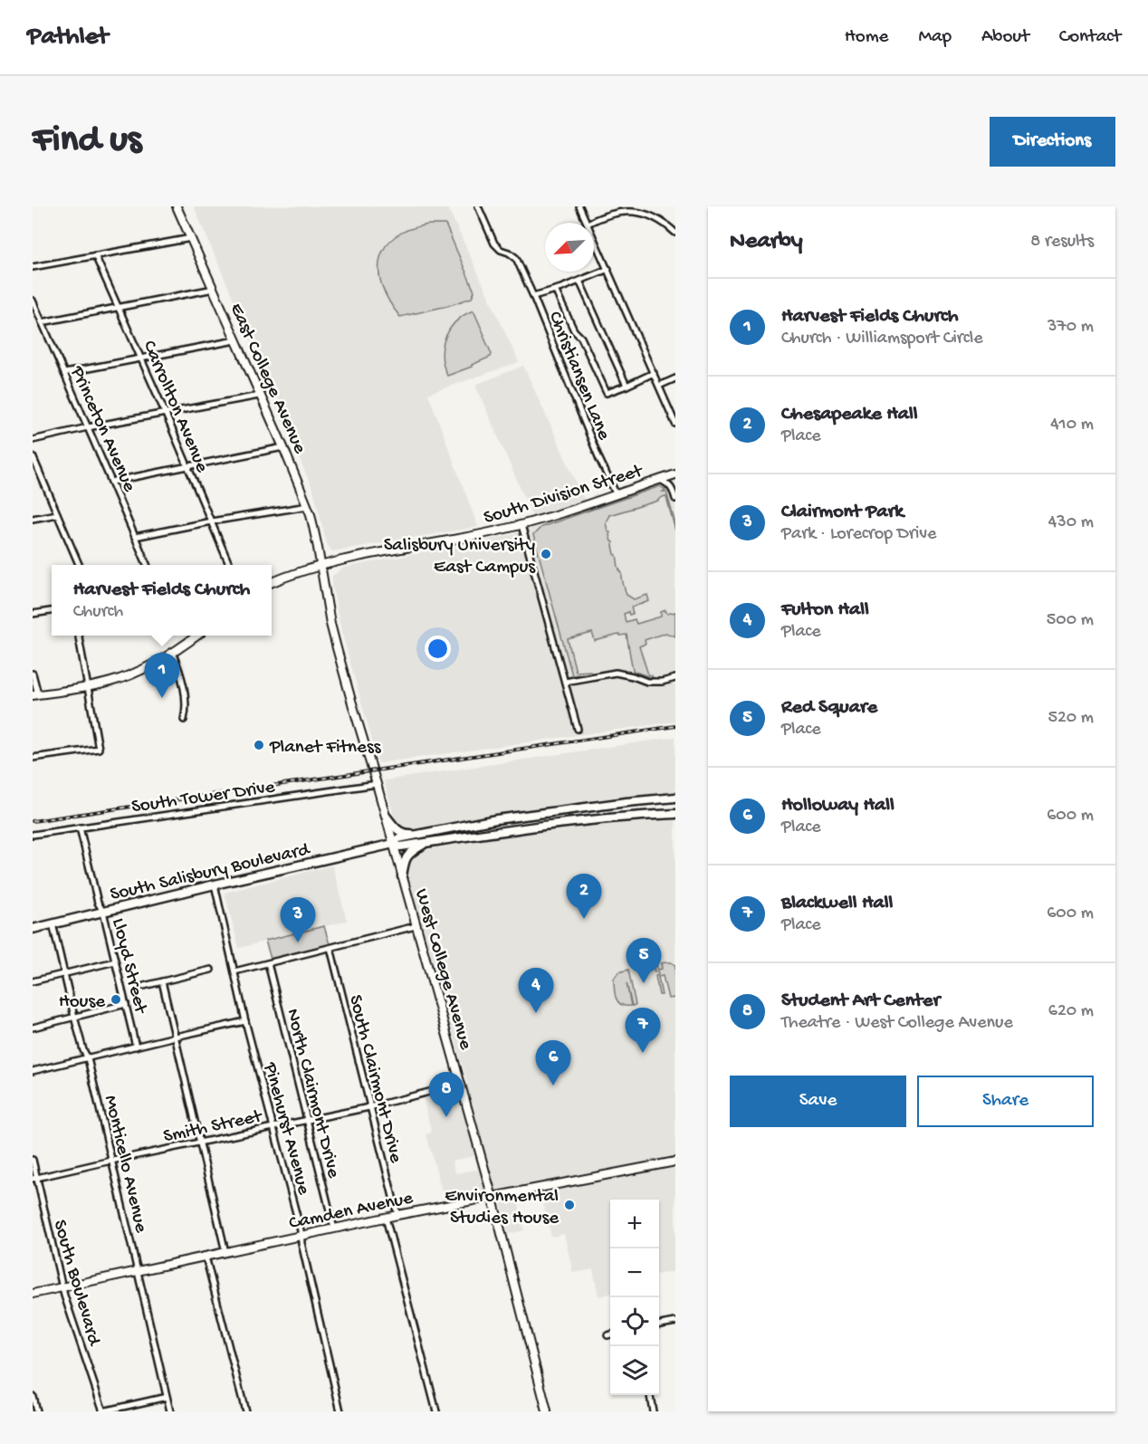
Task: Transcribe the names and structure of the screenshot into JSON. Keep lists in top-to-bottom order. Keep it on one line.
{"streets":{"main road":["South Salisbury Boulevard"],"street":["Christiansen Lane","East College Avenue","Carrollton Avenue","Princeton Avenue","South Division Street","South Tower Drive","Lloyd Street","West College Avenue","South Clairmont Drive","North Clairmont Drive","Smith Street","Pinehurst Avenue","Monticello Avenue","Camden Avenue","South Boulevard"]},"crossings":[["Christiansen Lane","South Division Street"],["East College Avenue","South Division Street"],["East College Avenue","West College Avenue"],["South Division Street","West College Avenue"],["South Tower Drive","Lloyd Street"],["South Tower Drive","West College Avenue"],["South Salisbury Boulevard","Lloyd Street"],["South Salisbury Boulevard","West College Avenue"],["South Salisbury Boulevard","Pinehurst Avenue"],["South Salisbury Boulevard","Monticello Avenue"],["West College Avenue","Smith Street"],["West College Avenue","Camden Avenue"],["South Clairmont Drive","Smith Street"],["South Clairmont Drive","Camden Avenue"],["North Clairmont Drive","Smith Street"],["North Clairmont Drive","Camden Avenue"],["Smith Street","Pinehurst Avenue"],["Smith Street","Monticello Avenue"],["Smith Street","South Boulevard"],["Pinehurst Avenue","Camden Avenue"],["Monticello Avenue","Camden Avenue"],["Camden Avenue","South Boulevard"]],"places":["Salisbury University East Campus","Planet Fitness","House","Environmental Studies House"],"north":"bottom left","page":{"header":"Pathlet","nav":["Home","Map","About","Contact"],"buttons":["Directions",["Save","Share"]],"title":"Find us","heading":["Nearby","8 results"],"list":[{"mark":"1","name":"Harvest Fields Church","note":"Church · Williamsport Circle","value":"370 m"},{"mark":"2","name":"Chesapeake Hall","note":"Place","value":"410 m"},{"mark":"3","name":"Clairmont Park","note":"Park · Lorecrop Drive","value":"430 m"},{"mark":"4","name":"Fulton Hall","note":"Place","value":"500 m"},{"mark":"5","name":"Red Square","note":"Place","value":"520 m"},{"mark":"6","name":"Holloway Hall","note":"Place","value":"600 m"},{"mark":"7","name":"Blackwell Hall","note":"Place","value":"600 m"},{"mark":"8","name":"Student Art Center","note":"Theatre · West College Avenue","value":"620 m"}],"popup":["Harvest Fields Church","Church"],"pins":["1","2","3","5","4","7","6","8"],"map_buttons":["+","−"]}}
